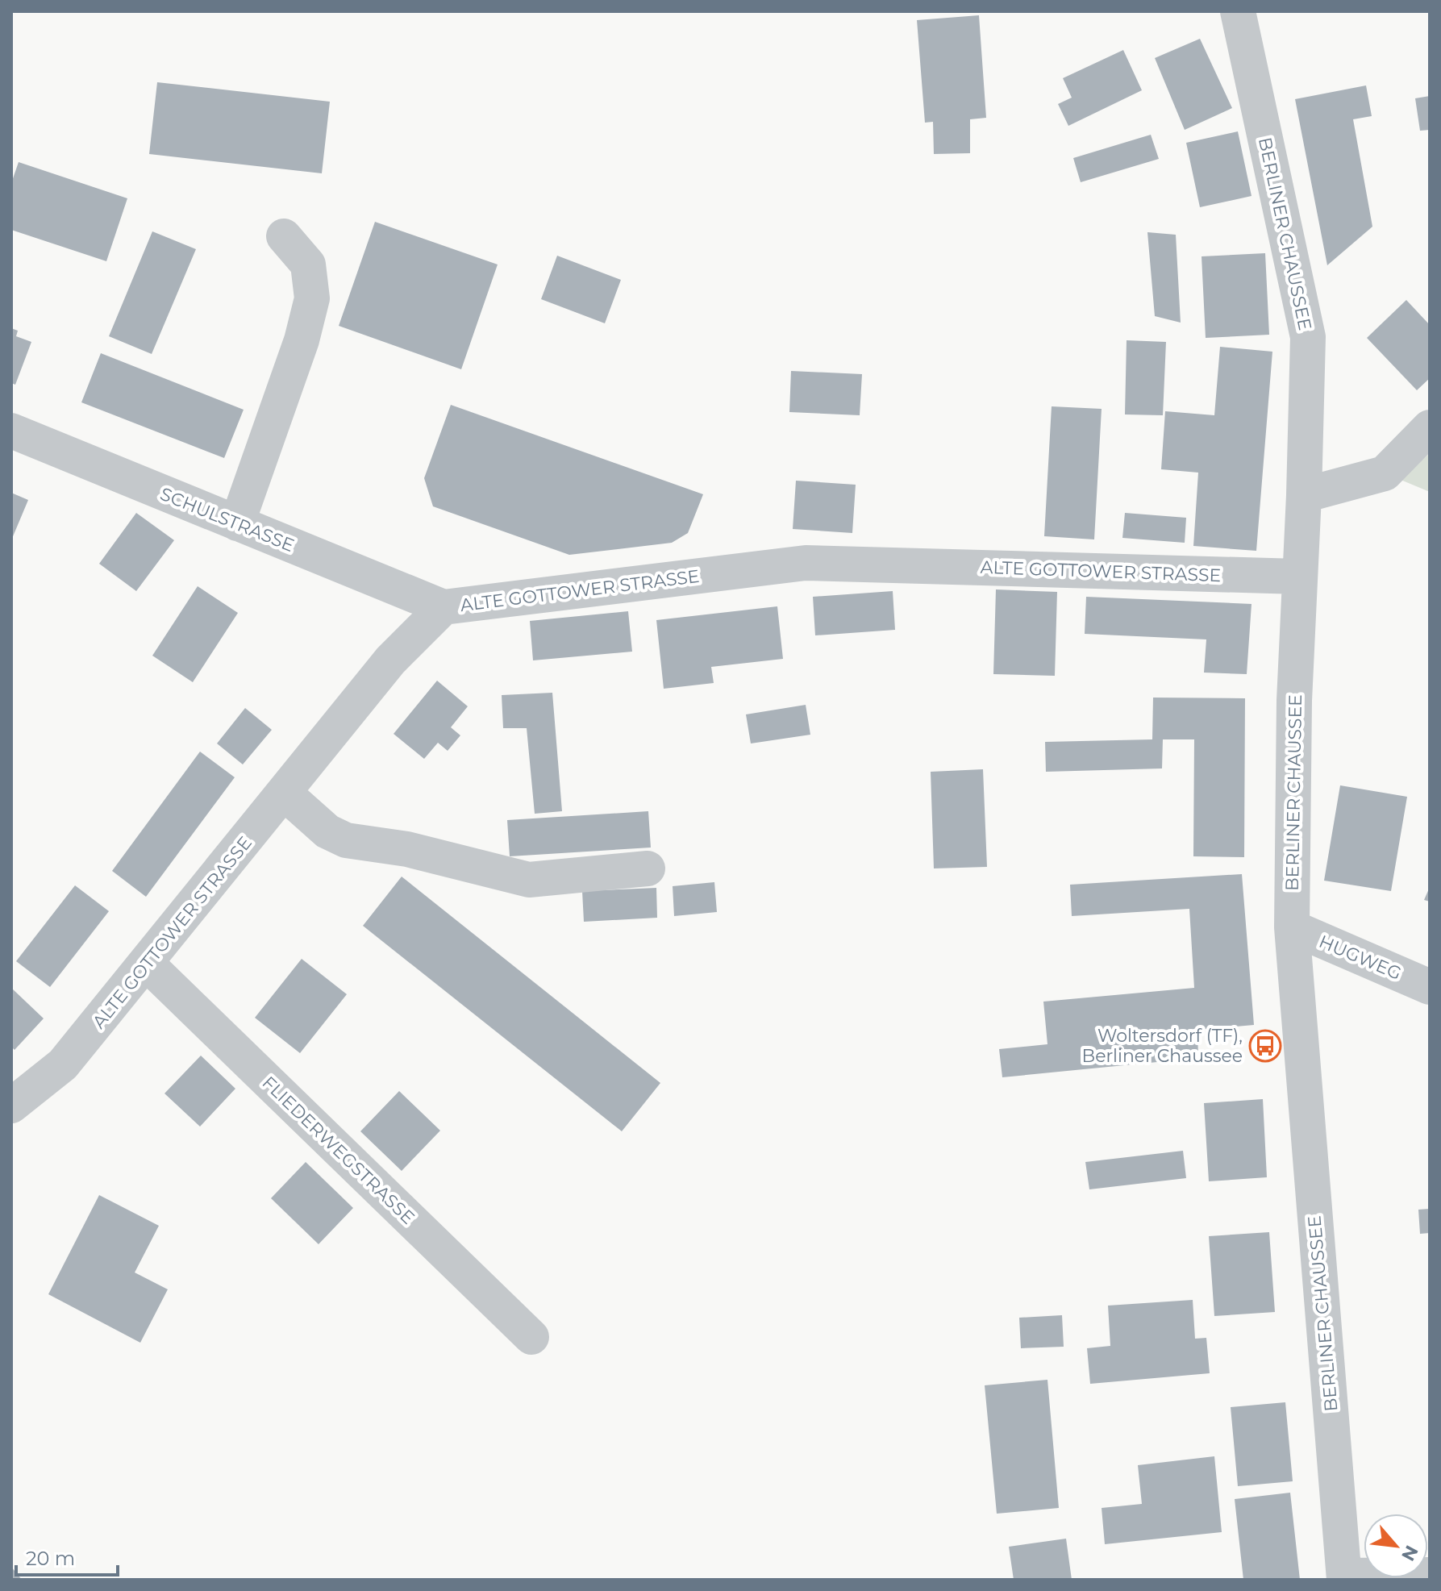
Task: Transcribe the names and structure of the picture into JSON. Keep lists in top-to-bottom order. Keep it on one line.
{"streets":{"street":["BERLINER CHAUSSEE","SCHULSTRASSE","ALTE GOTTOWER STRASSE","HUGWEG","FLIEDERWEGSTRASSE"]},"crossings":[["BERLINER CHAUSSEE","ALTE GOTTOWER STRASSE"],["BERLINER CHAUSSEE","HUGWEG"],["SCHULSTRASSE","ALTE GOTTOWER STRASSE"],["ALTE GOTTOWER STRASSE","FLIEDERWEGSTRASSE"]],"places":{"bus stop":["Woltersdorf (TF), Berliner Chaussee"]},"scale_bar":"20 m","north":"bottom right"}
